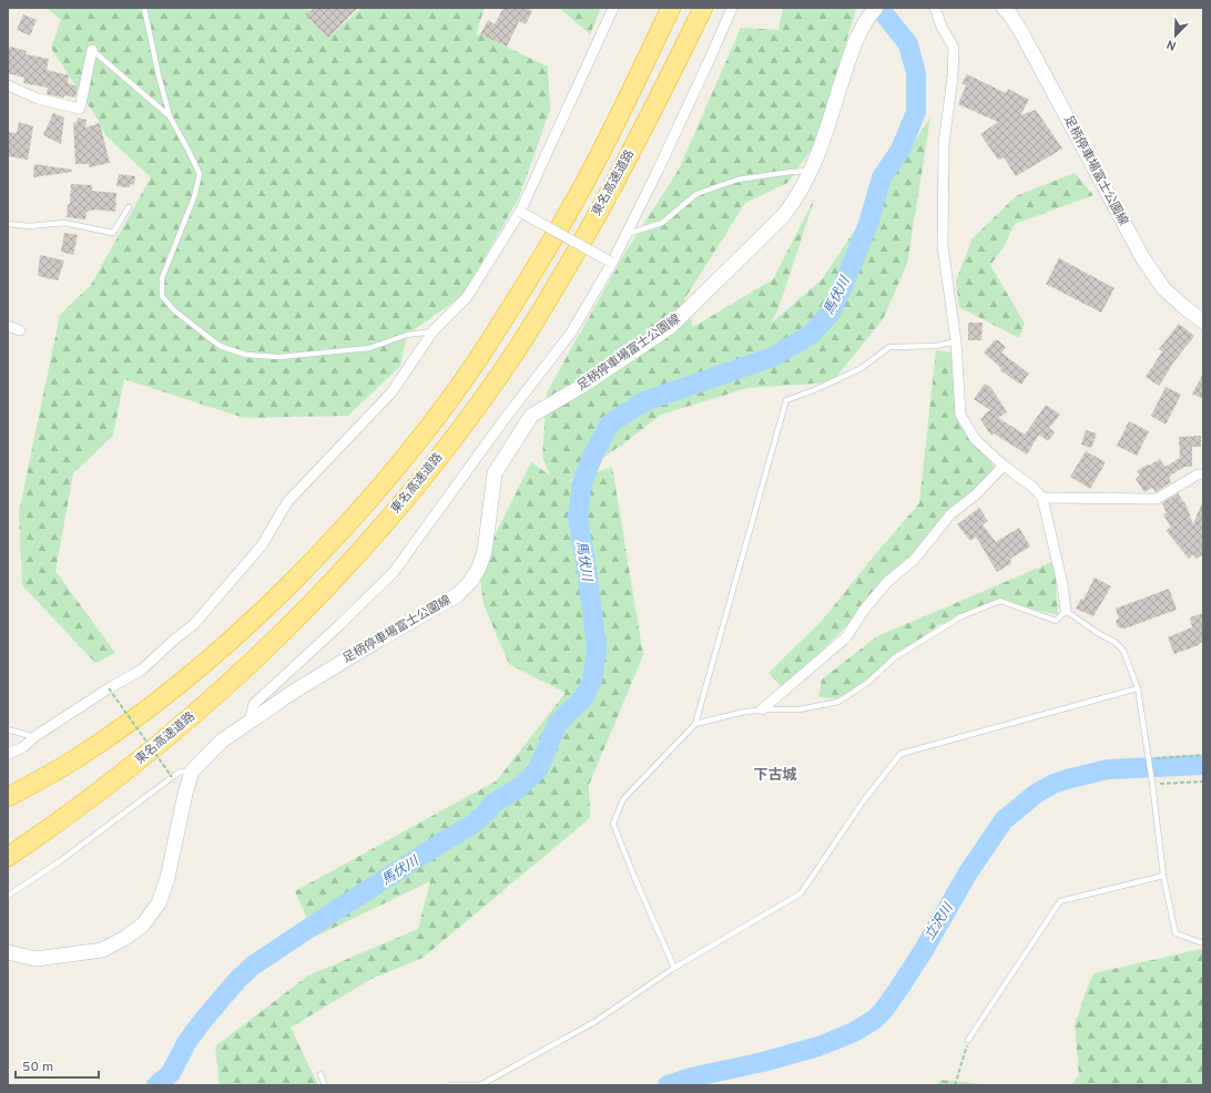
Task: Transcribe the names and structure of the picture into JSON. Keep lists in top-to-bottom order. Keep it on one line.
{"streets":{"highway":["東名高速道路"],"main road":["足柄停車場富士公園線"]},"districts":["下古城"],"water":["馬伏川","立沢川"],"scale_bar":"50 m","north":"bottom left"}
